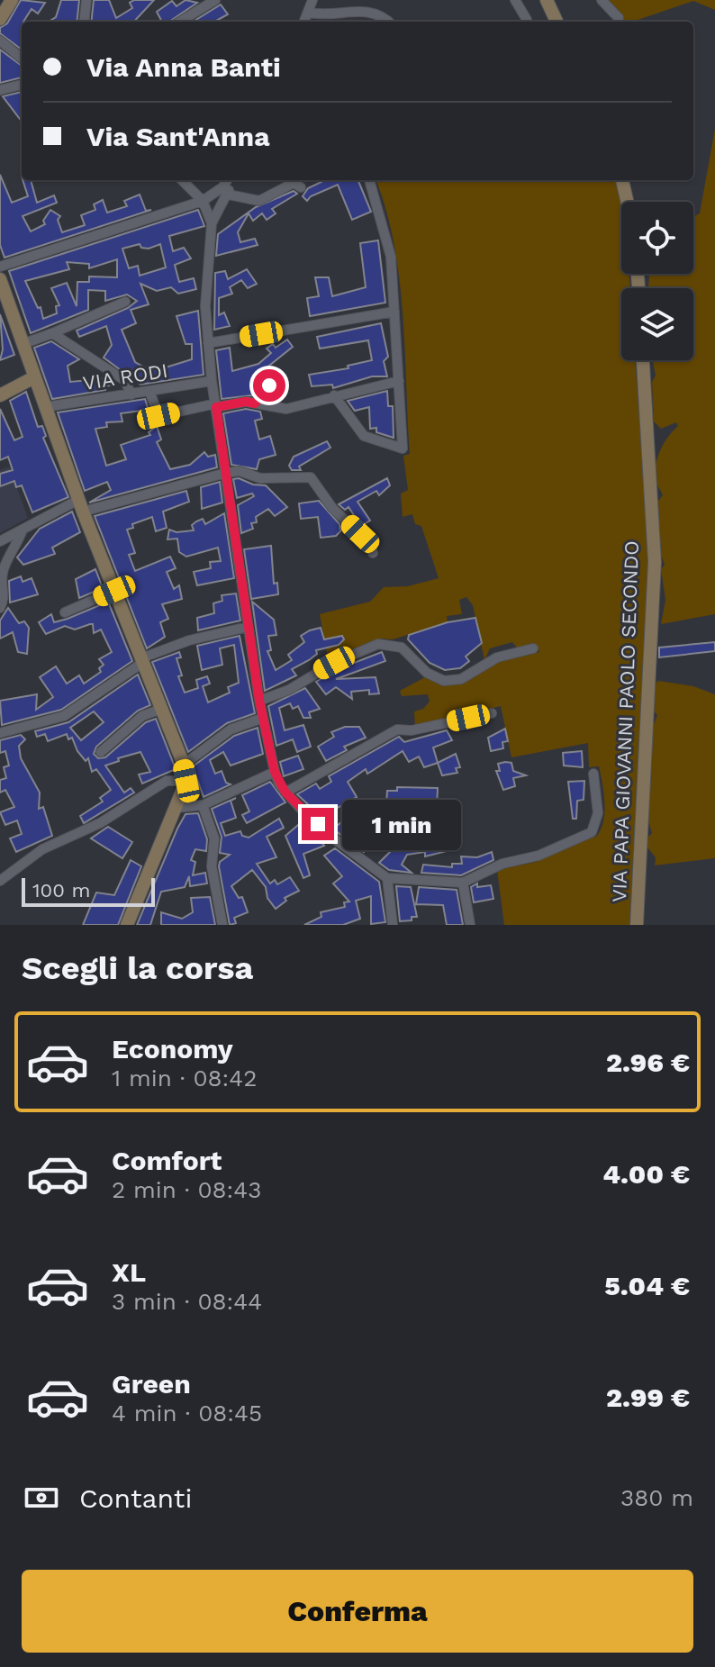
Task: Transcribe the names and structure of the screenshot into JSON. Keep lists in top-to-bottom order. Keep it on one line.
{"streets":{"street":["VIA RODI","VIA PAPA GIOVANNI PAOLO SECONDO"]},"scale_bar":"100 m","page":{"banner":["Via Anna Banti","Via Sant'Anna"],"bubble":"1 min","scale":"100 m","heading":"Scegli la corsa","list":[{"name":"Economy","note":"1 min · 08:42","value":"2.96 €"},{"name":"Comfort","note":"2 min · 08:43","value":"4.00 €"},{"name":"XL","note":"3 min · 08:44","value":"5.04 €"},{"name":"Green","note":"4 min · 08:45","value":"2.99 €"}],"pay":["Contanti","380 m"],"buttons":"Conferma"}}
